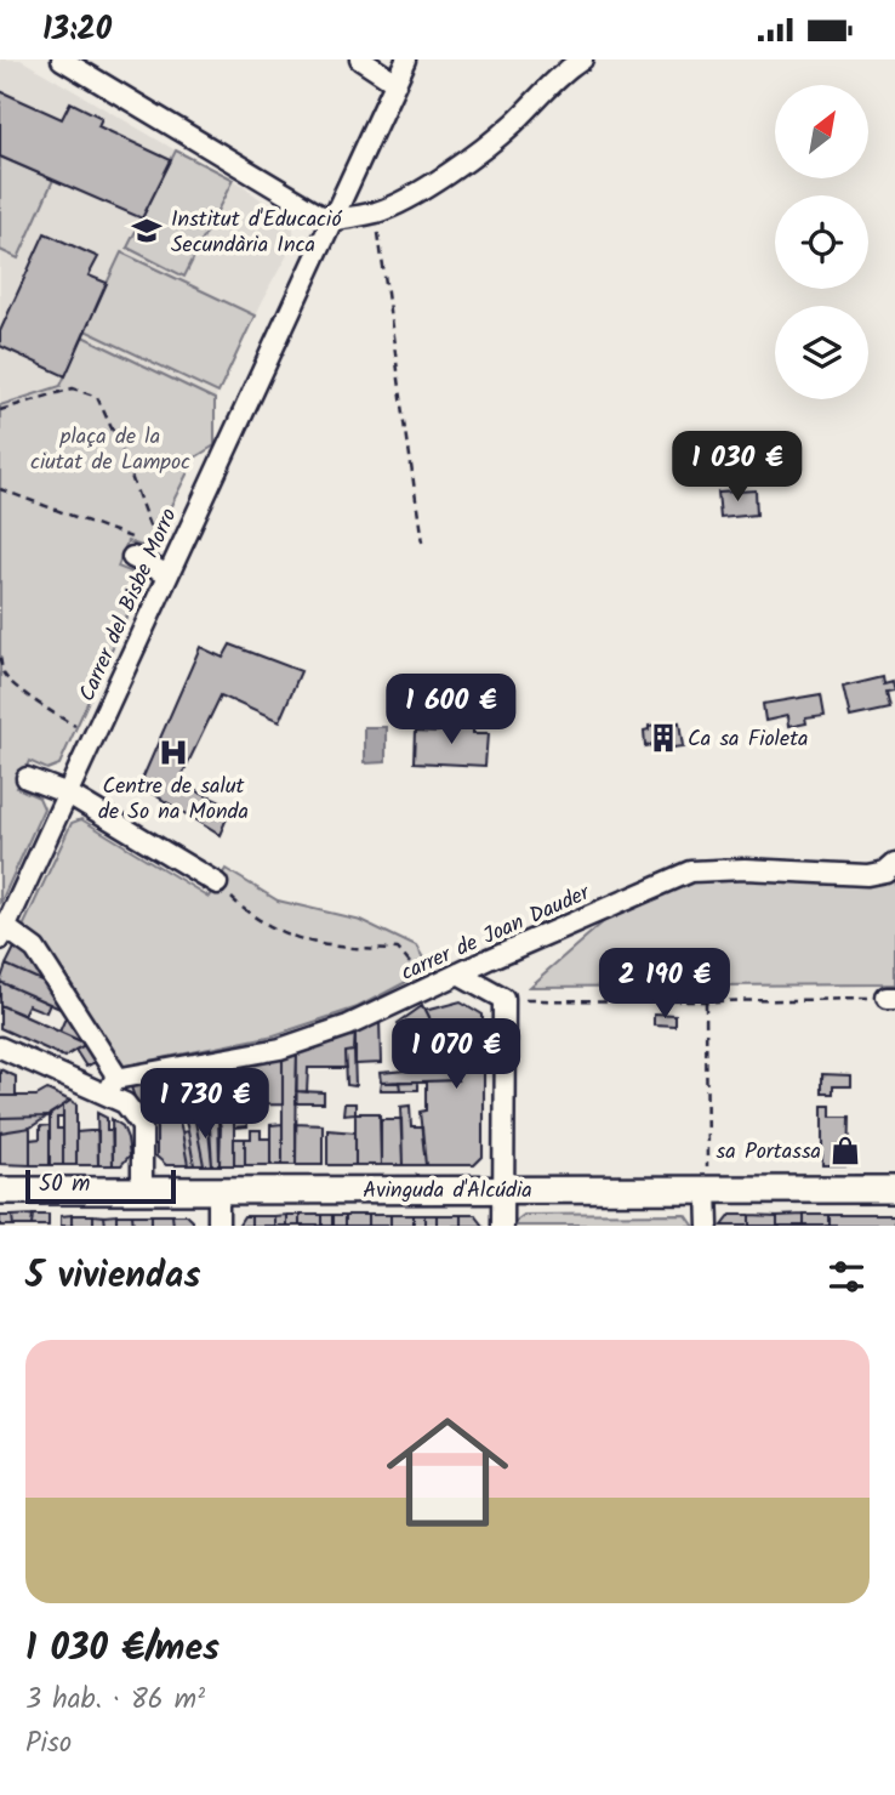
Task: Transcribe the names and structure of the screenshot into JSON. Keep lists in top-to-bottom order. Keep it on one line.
{"streets":{"street":["Carrer del Bisbe Morro","carrer de Joan Dauder","Avinguda d'Alcúdia"]},"parks":["plaça de la ciutat de Lampoc"],"places":{"school or university":["Institut d'Educació Secundària Inca"],"building":["Ca sa Fioleta"],"hospital":["Centre de salut de So na Monda"],"shop":["sa Portassa"]},"scale_bar":"50 m","north":"top right","page":{"status":"13:20","price":["1 030 €","1 600 €","2 190 €","1 070 €","1 730 €"],"scale":"50 m","heading":"5 viviendas","list":[{"name":"1 030 €/mes","note":"3 hab. · 86 m² · Piso"}]}}
